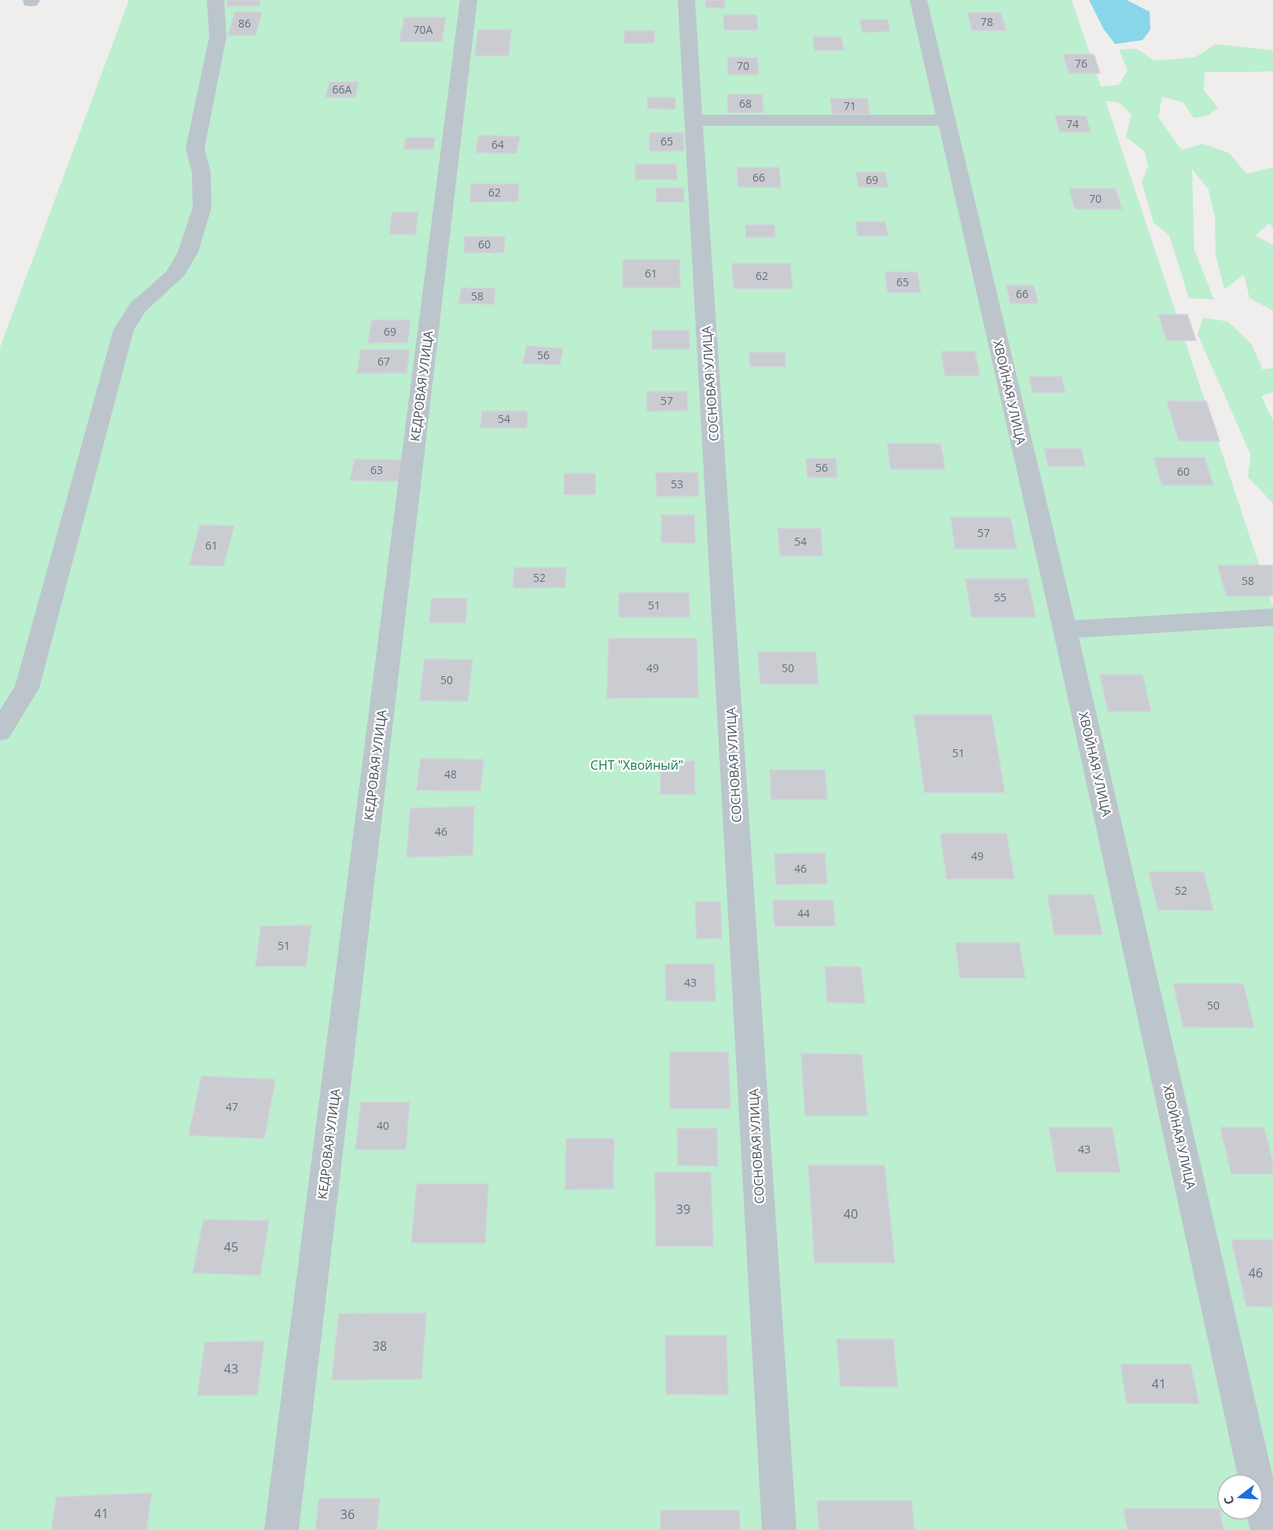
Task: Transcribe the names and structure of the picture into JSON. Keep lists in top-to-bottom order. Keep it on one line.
{"streets":{"street":["СОСНОВАЯ УЛИЦА","КЕДРОВАЯ УЛИЦА","ХВОЙНАЯ УЛИЦА"]},"parks":["СНТ \"Хвойный\""],"house_numbers":["78","86","70А","76","70","66А","68","71","74","65","64","66","69","62","70","60","61","62","65","66","58","69","56","67","57","54","56","63","60","53","57","54","61","52","58","55","51","49","50","50","51","48","46","49","46","52","44","51","43","50","47","40","43","39","40","45","46","38","43","41","41","36"],"north":"left"}
